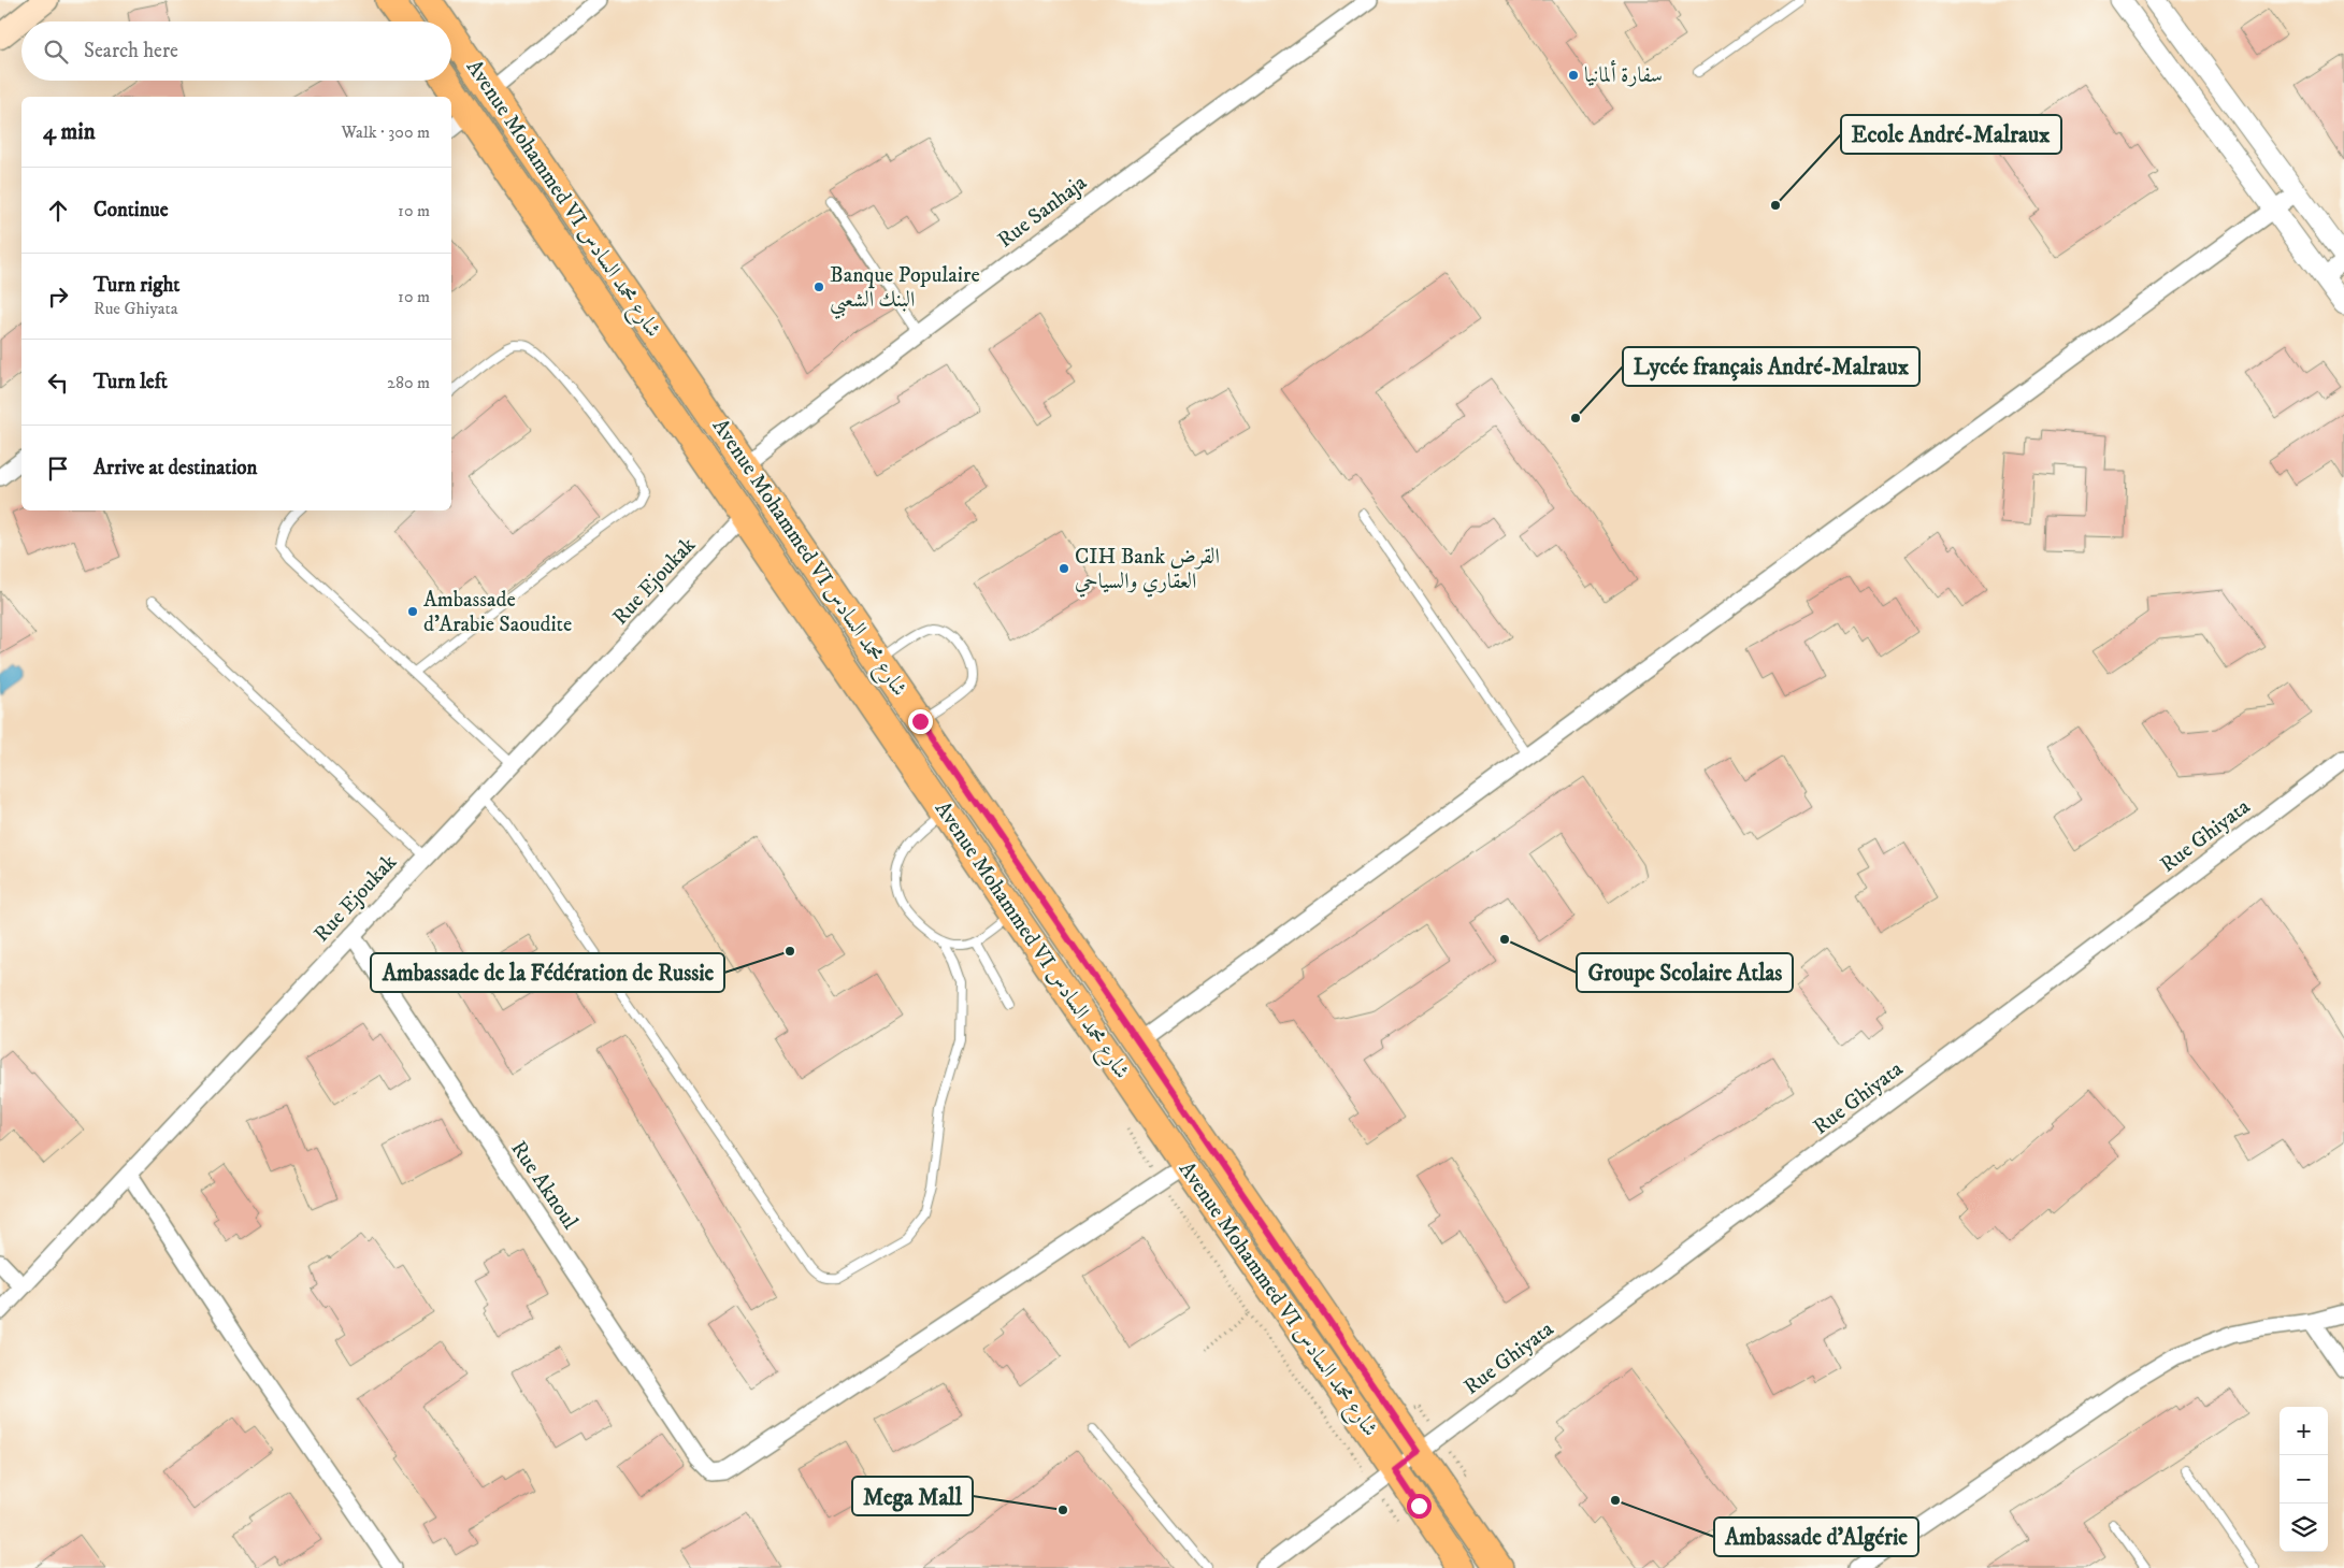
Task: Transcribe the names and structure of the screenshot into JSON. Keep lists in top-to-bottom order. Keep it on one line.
{"streets":{"main road":["Avenue Mohammed VI شارع محمد السادس"],"street":["Rue Sanhaja","Rue Ejoukak","Rue Ghiyata","Rue Aknoul"]},"crossings":[["Avenue Mohammed VI شارع محمد السادس","Rue Sanhaja"],["Avenue Mohammed VI شارع محمد السادس","Rue Ejoukak"],["Avenue Mohammed VI شارع محمد السادس","Rue Ghiyata"],["Rue Ejoukak","Rue Aknoul"]],"places":["سفارة ألمانيا","Ecole André-Malraux","Banque Populaire البنك الشعبي","Lycée français André-Malraux","CIH Bank القرض العقاري والسياحي","Ambassade d'Arabie Saoudite","Groupe Scolaire Atlas","Ambassade de la Fédération de Russie","Ambassade d'Algérie","Mega Mall"],"page":{"search":"Search here","heading":["4 min","Walk · 300 m"],"list":[["Continue","10 m"],["Turn right","Rue Ghiyata","10 m"],["Turn left","280 m"],"Arrive at destination"],"map_buttons":["+","−"]}}
